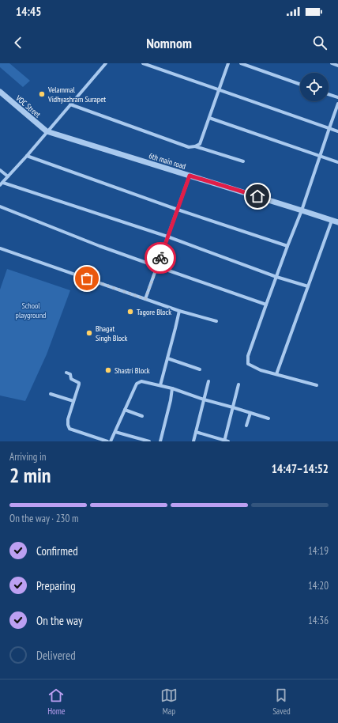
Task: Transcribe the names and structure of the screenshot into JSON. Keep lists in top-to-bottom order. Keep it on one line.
{"streets":{"street":["VOC Street","6th main road"]},"crossings":[["VOC Street","6th main road"]],"parks":["School playground"],"places":["Velammal Vidhyashram Surapet","Tagore Block","Bhagat Singh Block","Shastri Block"],"page":{"status":"14:45","header":"Nomnom","heading":["2 min","Arriving in","14:47–14:52"],"bar":"On the way · 230 m","list":[["Confirmed","14:19"],["Preparing","14:20"],["On the way","14:36"],"Delivered"],"tabs":["Home","Map","Saved"]}}
